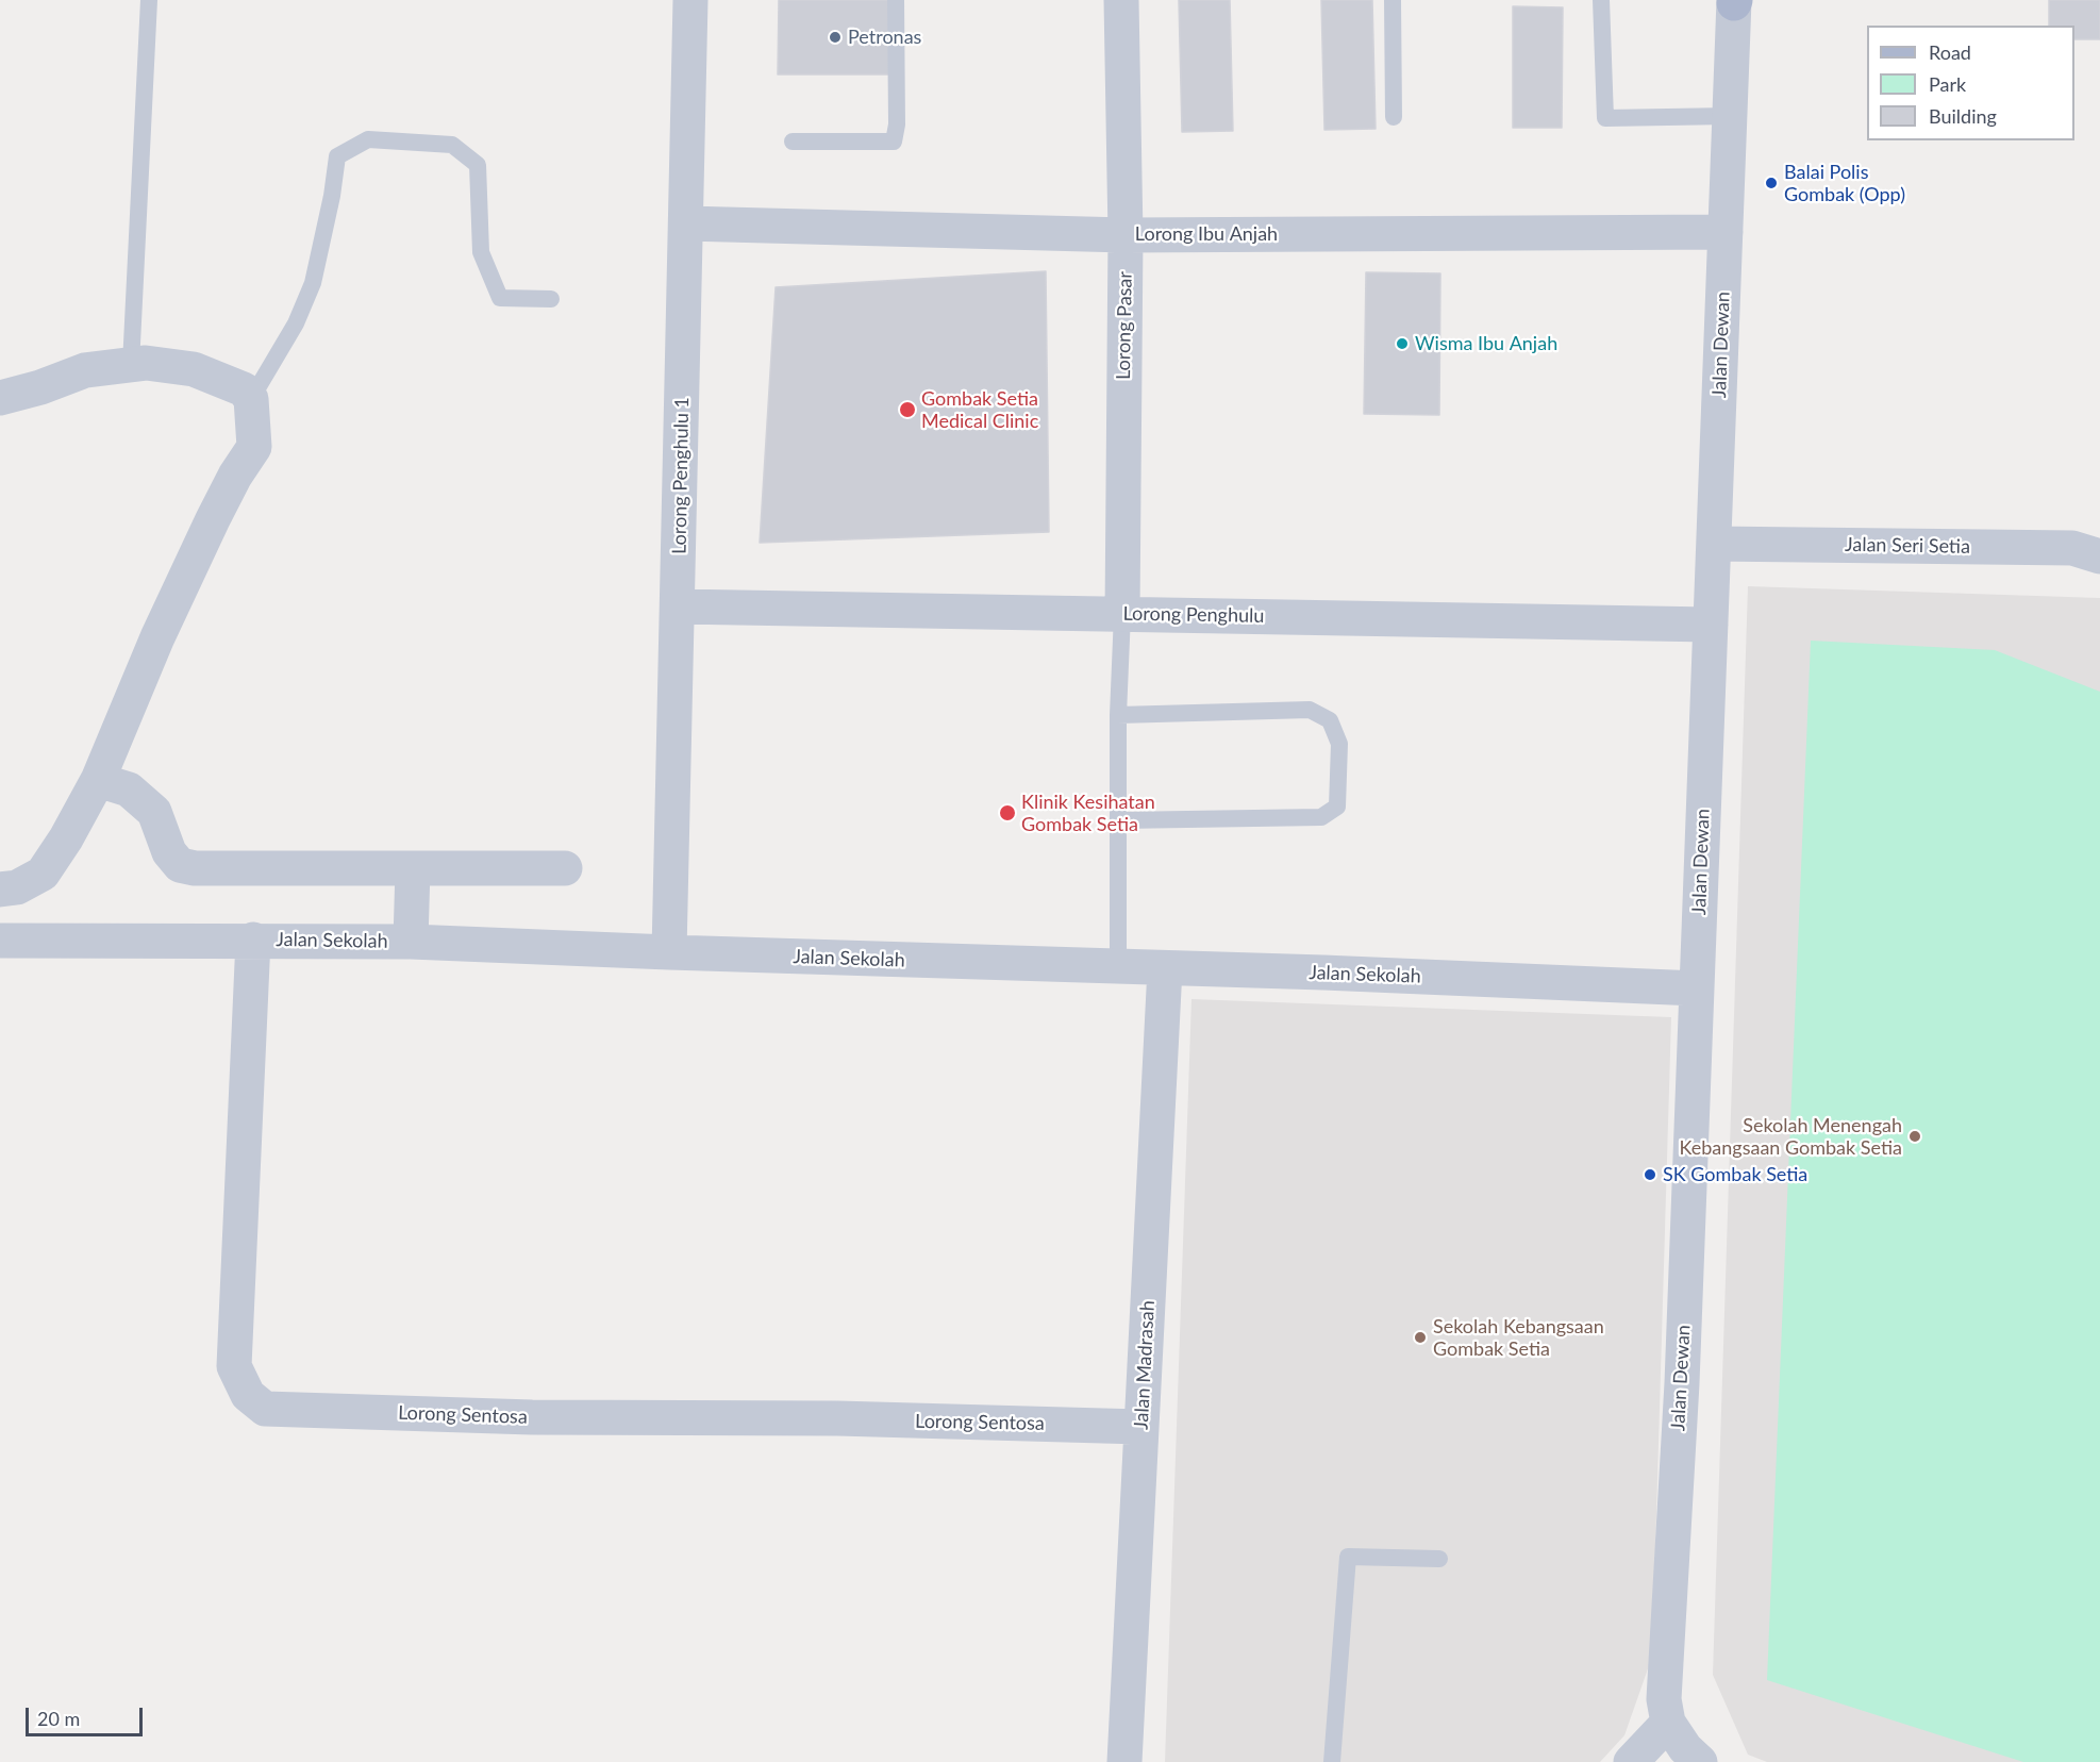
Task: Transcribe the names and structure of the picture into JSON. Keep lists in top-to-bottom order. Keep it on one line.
{"streets":{"street":["Lorong Ibu Anjah","Lorong Pasar","Jalan Dewan","Lorong Penghulu 1","Jalan Seri Setia","Lorong Penghulu","Jalan Sekolah","Jalan Madrasah","Lorong Sentosa"]},"crossings":[["Lorong Ibu Anjah","Lorong Pasar"],["Lorong Ibu Anjah","Jalan Dewan"],["Lorong Ibu Anjah","Lorong Penghulu 1"],["Lorong Pasar","Lorong Penghulu"],["Jalan Dewan","Jalan Seri Setia"],["Jalan Dewan","Lorong Penghulu"],["Jalan Dewan","Jalan Sekolah"],["Lorong Penghulu 1","Lorong Penghulu"],["Lorong Penghulu 1","Jalan Sekolah"],["Jalan Sekolah","Jalan Madrasah"],["Jalan Sekolah","Lorong Sentosa"],["Jalan Madrasah","Lorong Sentosa"]],"places":["Petronas","Balai Polis Gombak (Opp)","Wisma Ibu Anjah","Gombak Setia Medical Clinic","Klinik Kesihatan Gombak Setia","Sekolah Menengah Kebangsaan Gombak Setia","SK Gombak Setia","Sekolah Kebangsaan Gombak Setia"],"legend":["Road","Park","Building"],"scale_bar":"20 m"}
